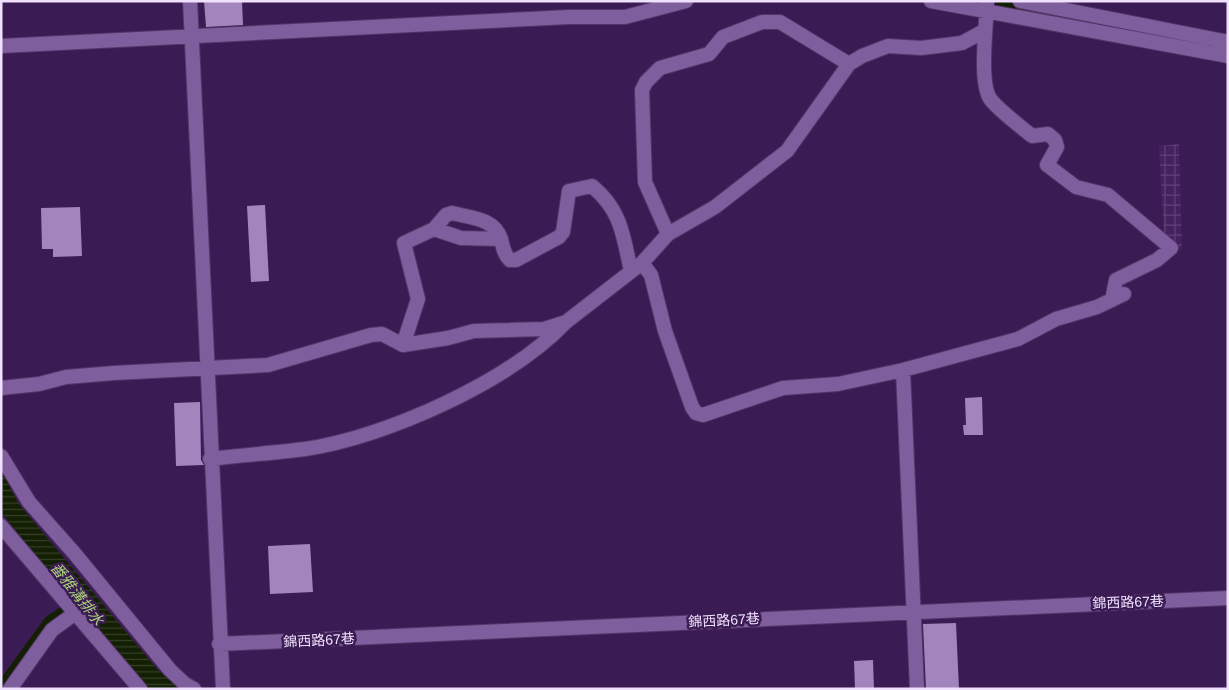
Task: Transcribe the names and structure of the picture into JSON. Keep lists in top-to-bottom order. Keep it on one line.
{"streets":{"street":["錦西路67巷"]},"water":["番雅溝排水"]}
